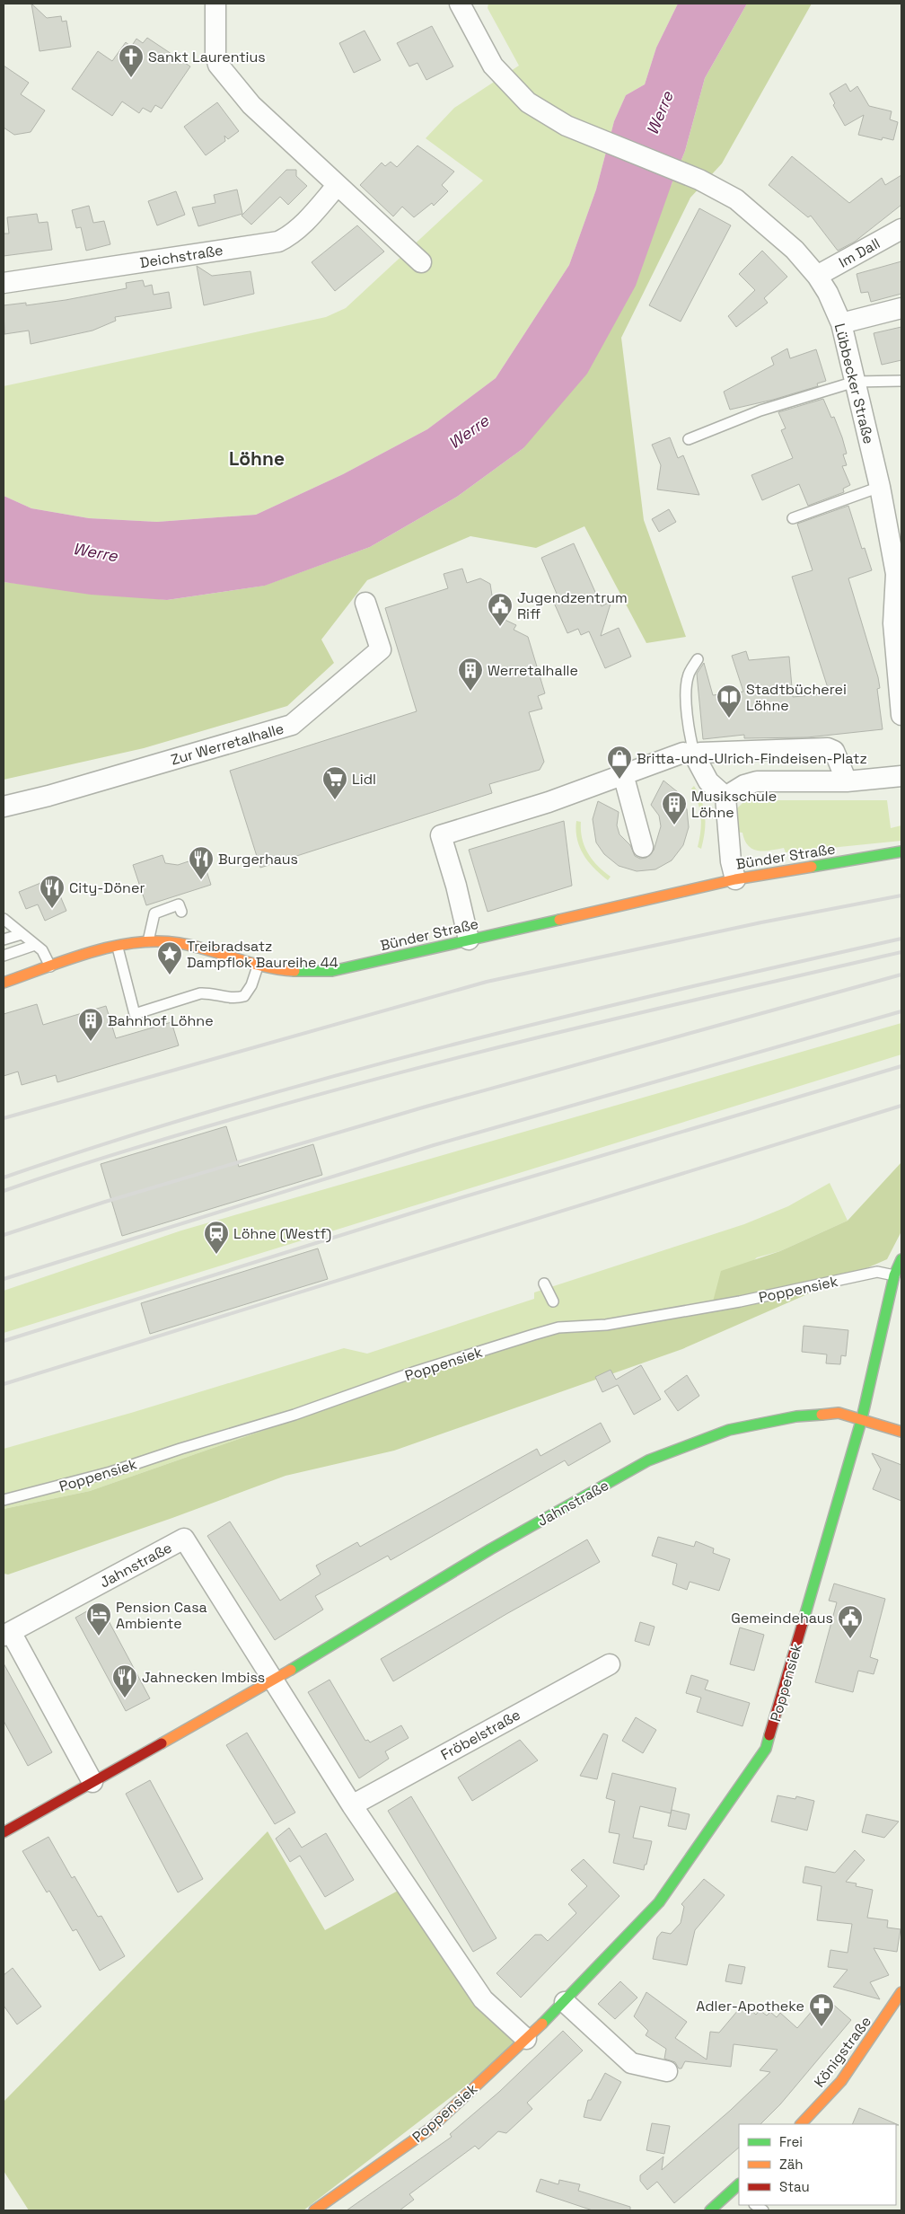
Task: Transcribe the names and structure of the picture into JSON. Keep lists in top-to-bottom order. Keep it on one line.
{"streets":{"street":["Im Dall","Deichstraße","Lübbecker Straße","Zur Werretalhalle","Bünder Straße","Poppensiek","Jahnstraße","Fröbelstraße","Königstraße"]},"crossings":[["Im Dall","Lübbecker Straße"],["Poppensiek","Jahnstraße"]],"districts":["Löhne"],"water":["Werre"],"places":{"church":["Sankt Laurentius"],"public building":["Jugendzentrum Riff","Gemeindehaus"],"building":["Werretalhalle","Musikschule Löhne","Bahnhof Löhne"],"library":["Stadtbücherei Löhne"],"shop":["Britta-und-Ulrich-Findeisen-Platz"],"supermarket":["Lidl"],"restaurant":["Burgerhaus","City-Döner","Jahnecken Imbiss"],"place":["Treibradsatz Dampflok Baureihe 44"],"station":["Löhne (Westf)"],"hotel":["Pension Casa Ambiente"],"pharmacy":["Adler-Apotheke"]},"legend":["Frei","Zäh","Stau"]}
